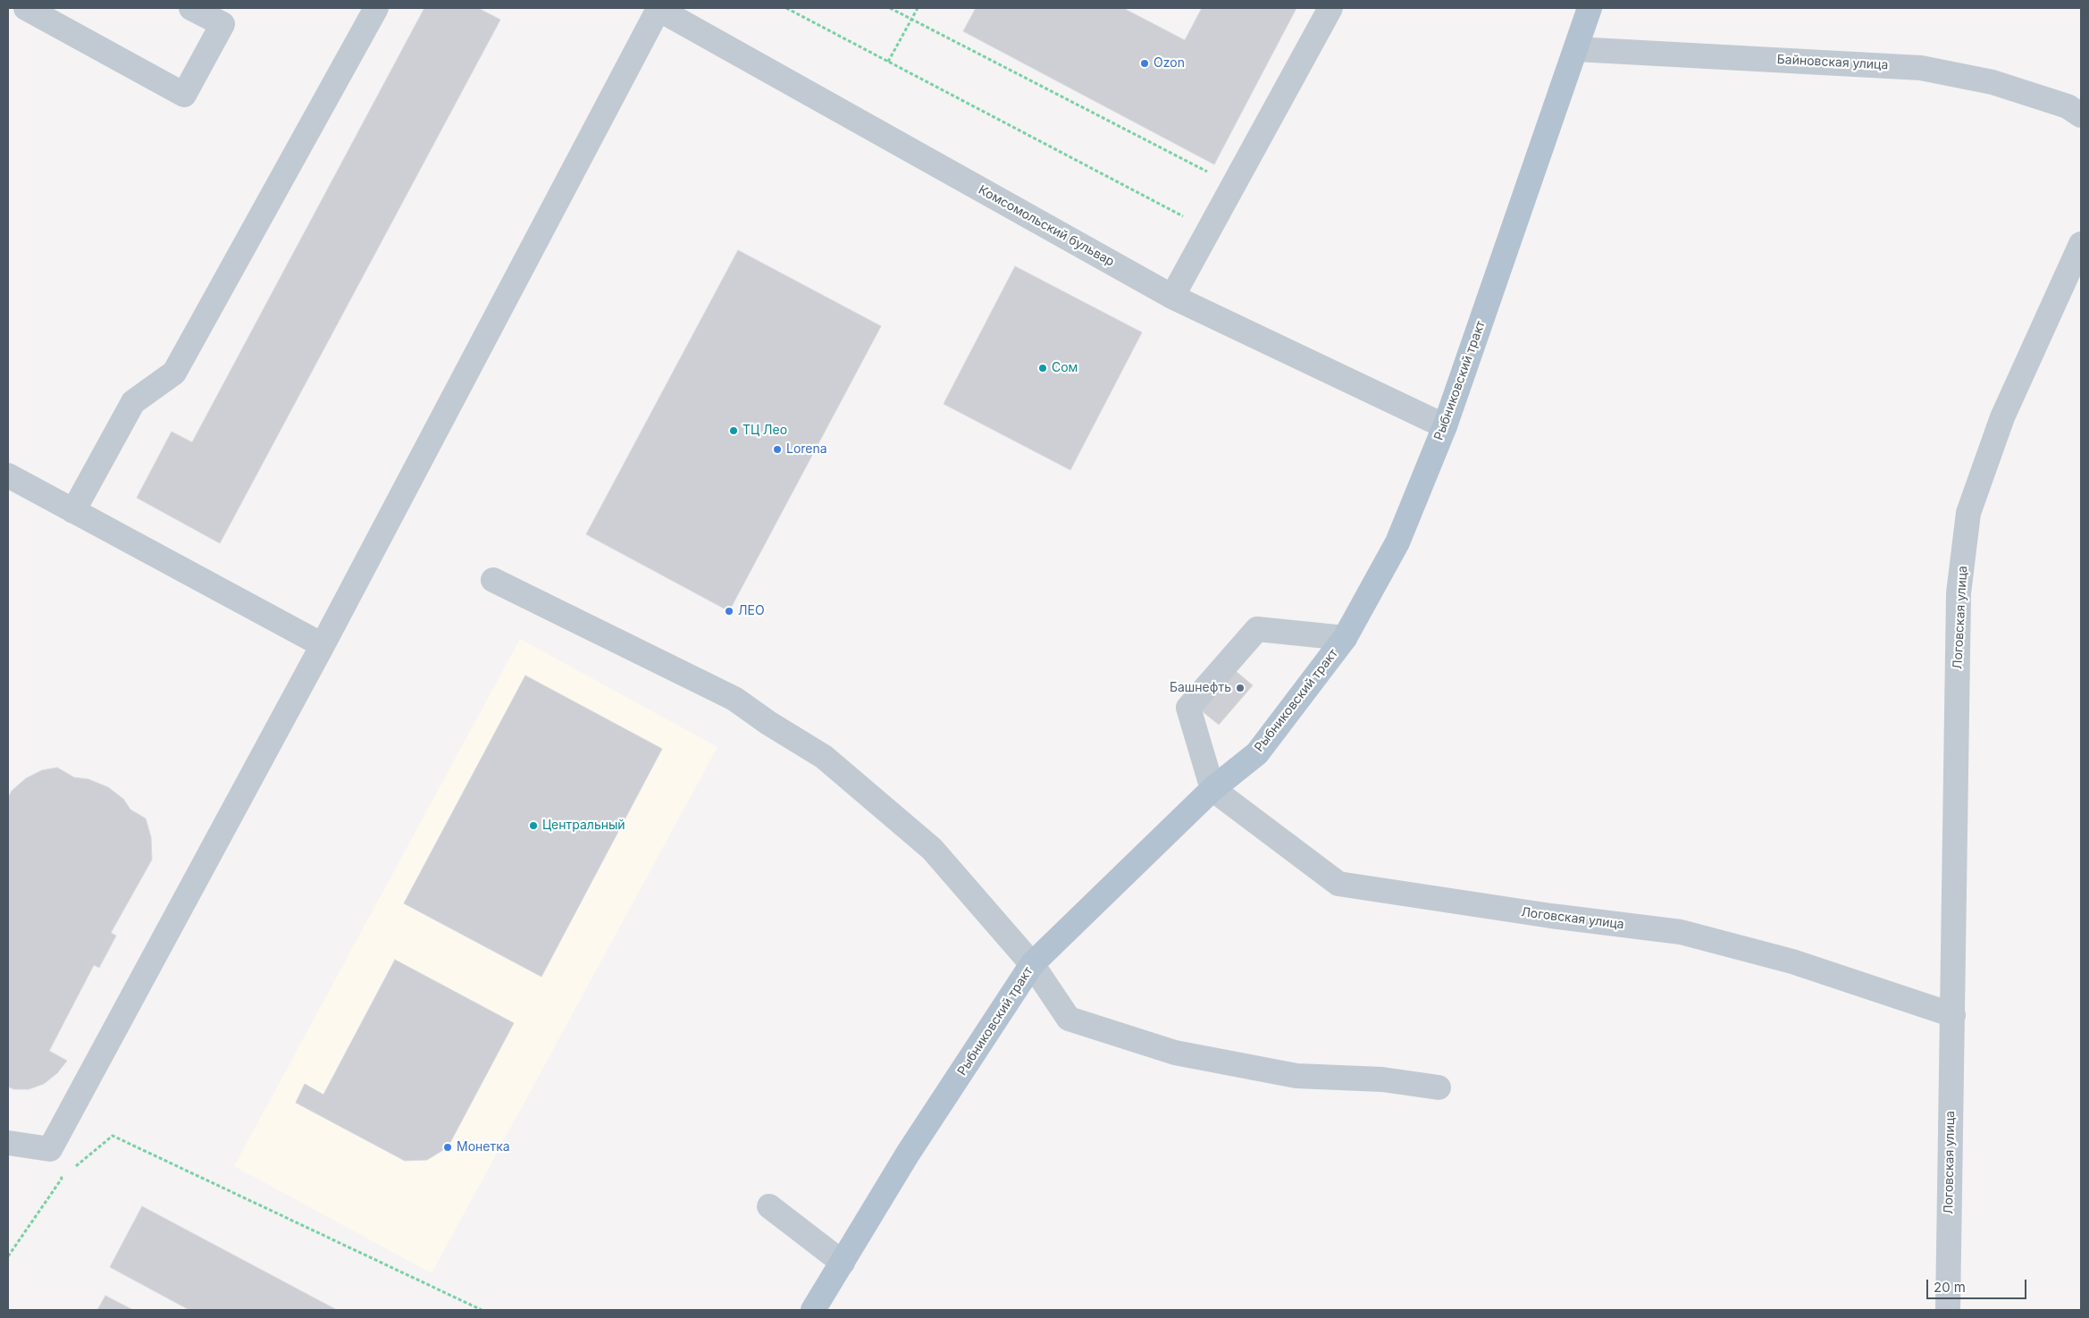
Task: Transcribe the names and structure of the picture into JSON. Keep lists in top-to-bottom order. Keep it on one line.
{"streets":{"main road":["Рыбниковский тракт"],"street":["Байновская улица","Комсомольский бульвар","Логовская улица"]},"crossings":[["Байновская улица","Рыбниковский тракт"],["Комсомольский бульвар","Рыбниковский тракт"],["Рыбниковский тракт","Логовская улица"]],"places":["Ozon","Сом","ТЦ Лео","Lorena","ЛЕО","Башнефть","Центральный","Монетка"],"scale_bar":"20 m"}
